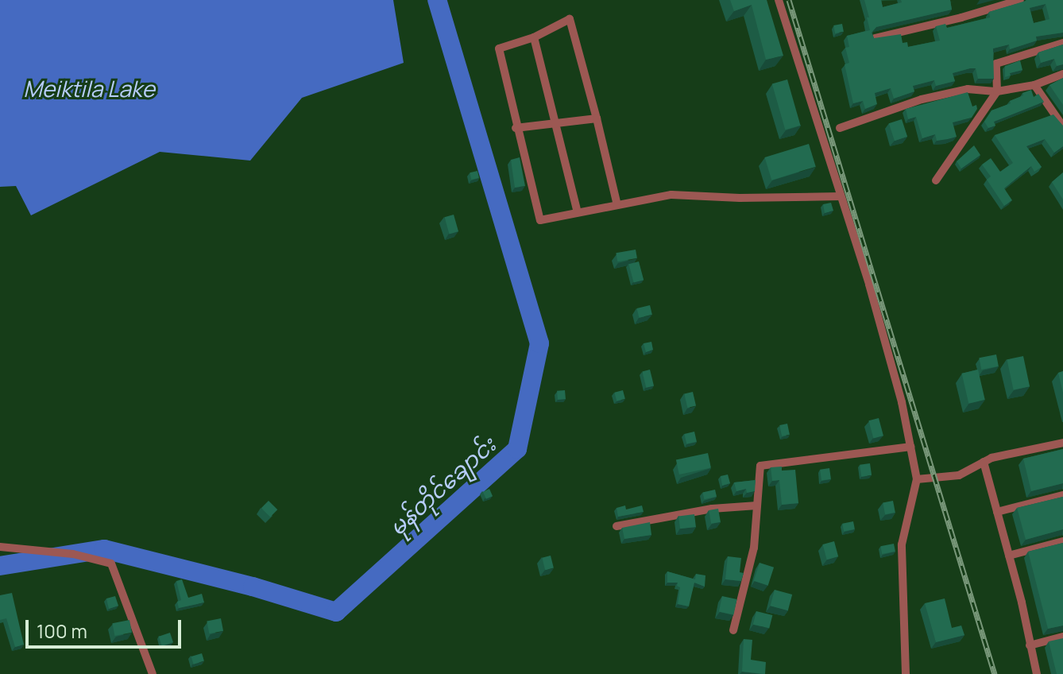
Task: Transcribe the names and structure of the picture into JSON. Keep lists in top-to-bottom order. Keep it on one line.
{"water":["Meiktila Lake","မုန်တိုင်ချောင်း"],"scale_bar":"100 m"}
